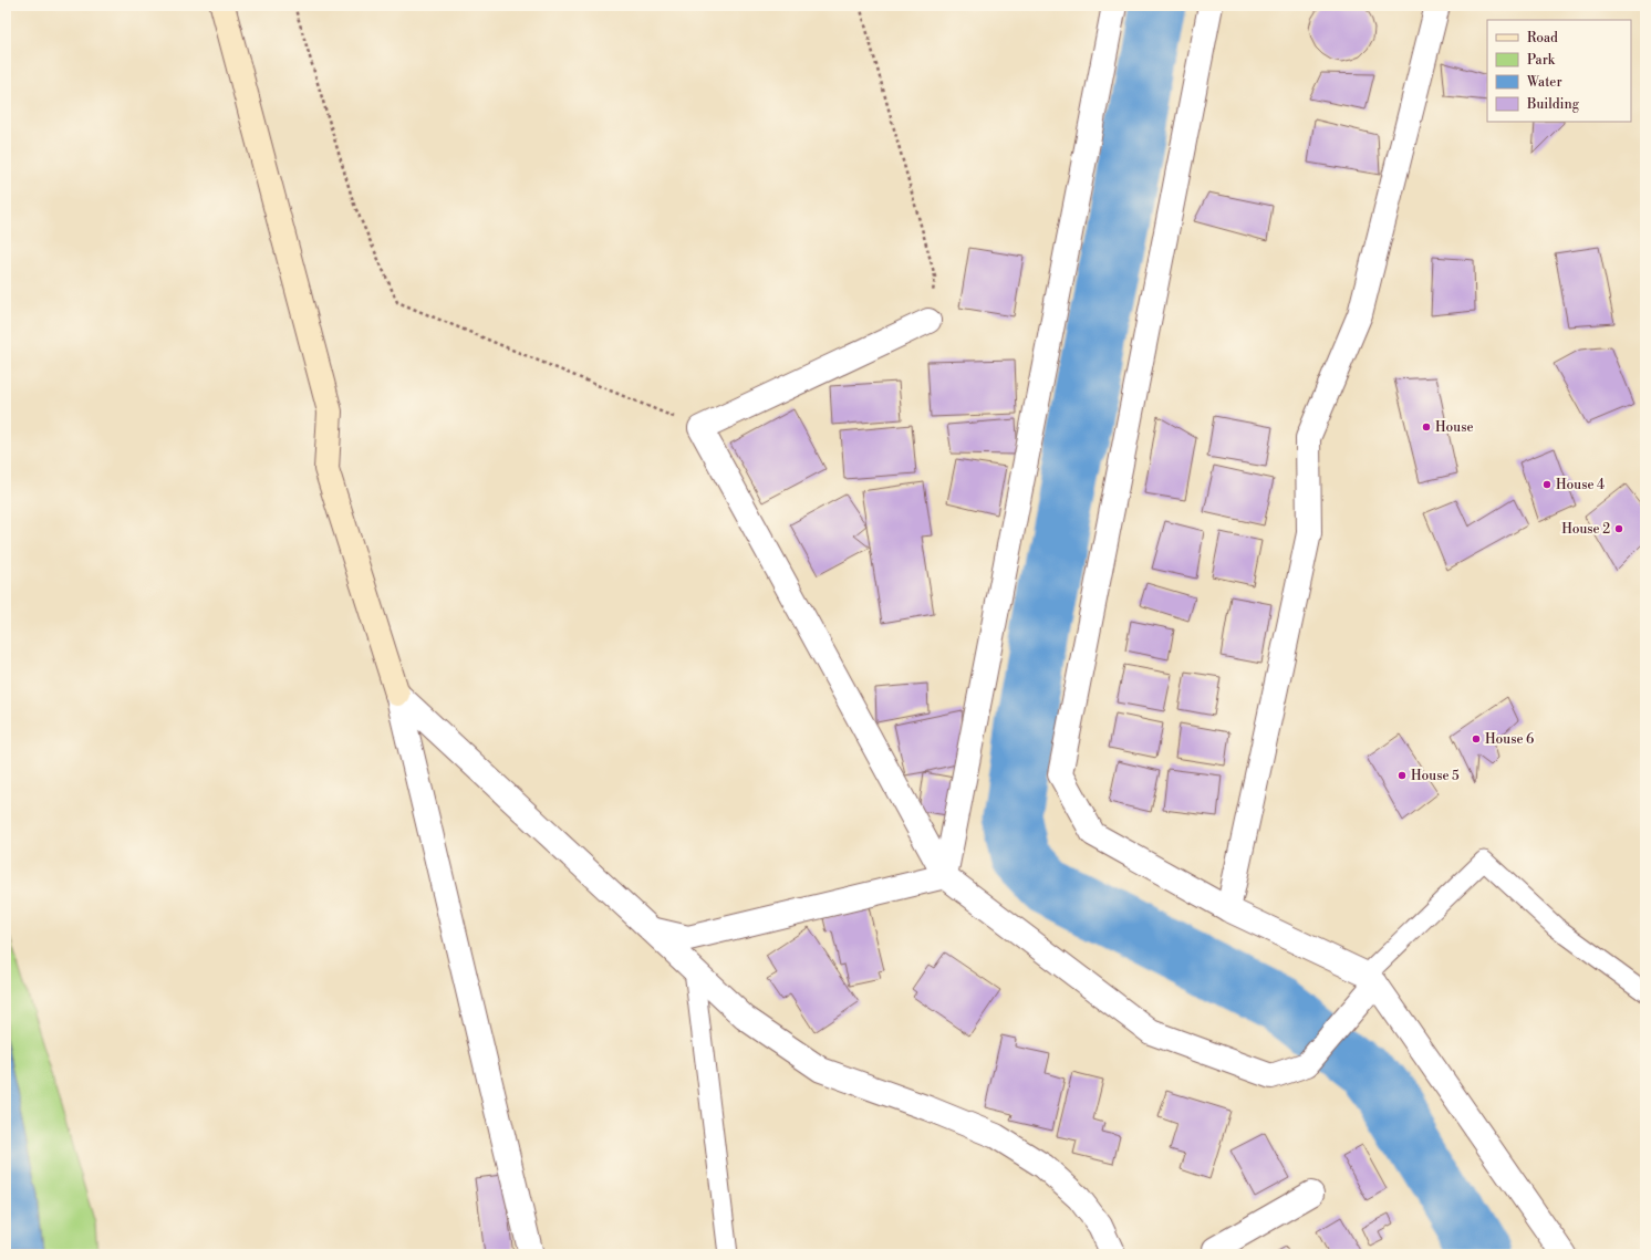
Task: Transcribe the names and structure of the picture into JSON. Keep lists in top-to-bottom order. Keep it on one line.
{"places":["House","House 4","House 2","House 6","House 5"],"legend":["Road","Park","Water","Building"]}
